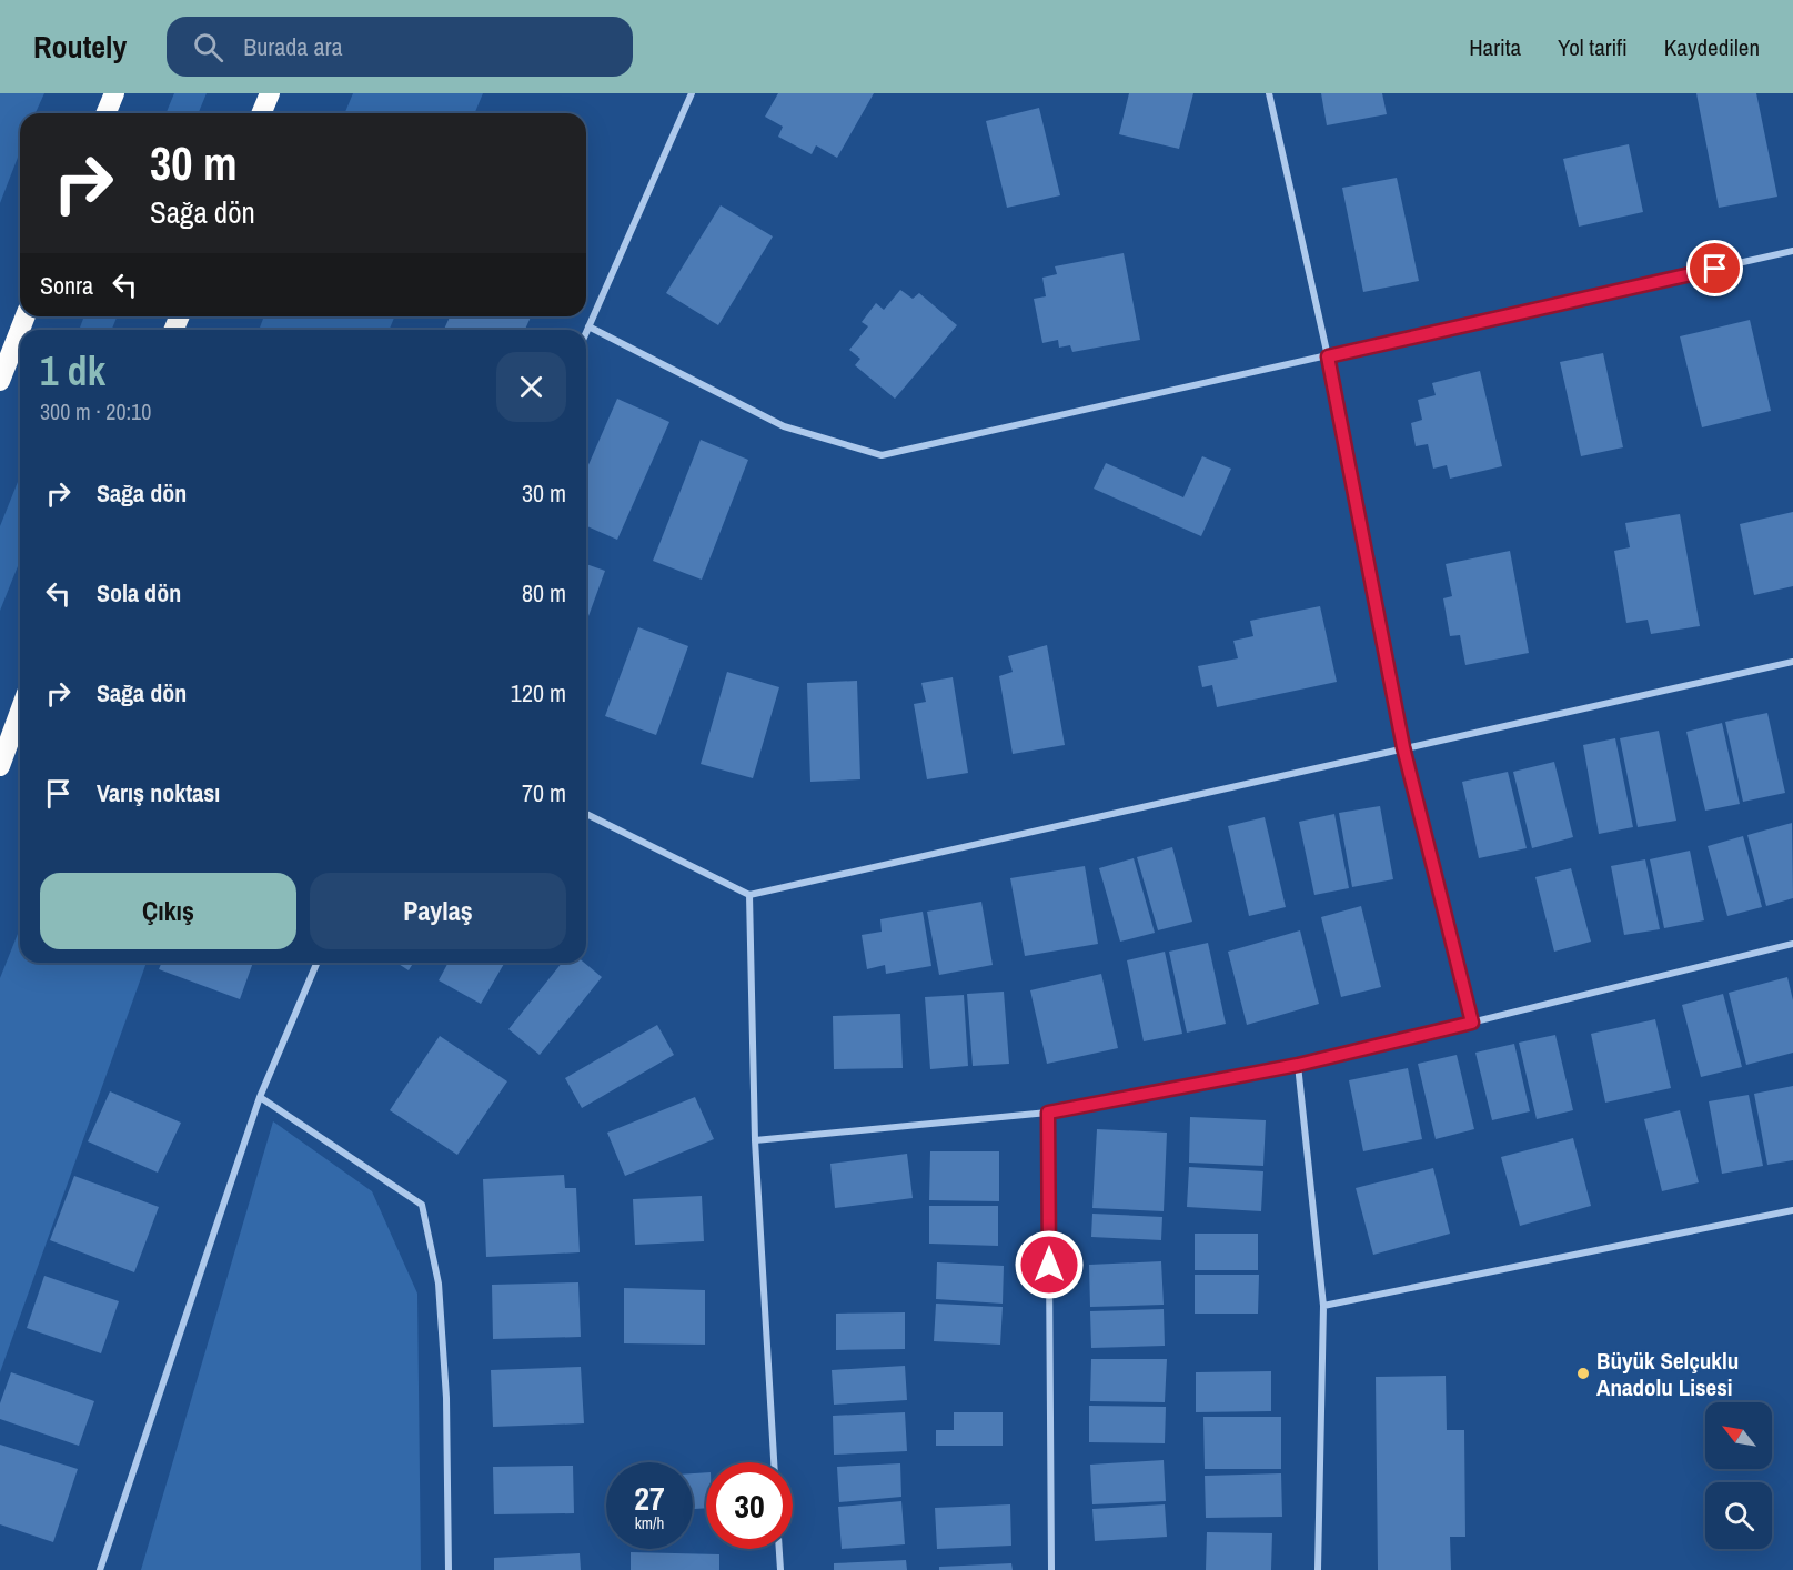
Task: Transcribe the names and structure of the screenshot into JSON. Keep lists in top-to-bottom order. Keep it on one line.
{"places":["Büyük Selçuklu Anadolu Lisesi"],"north":"top left","page":{"header":"Routely","search":"Burada ara","nav":["Harita","Yol tarifi","Kaydedilen"],"turn":["30 m","Sağa dön"],"then":"Sonra","heading":["1 dk","300 m · 20:10"],"list":[{"name":"Sağa dön","value":"30 m"},{"name":"Sola dön","value":"80 m"},{"name":"Sağa dön","value":"120 m"},{"name":"Varış noktası","value":"70 m"}],"buttons":["Çıkış","Paylaş"],"speed":"27 km/h","limit":"30"}}
